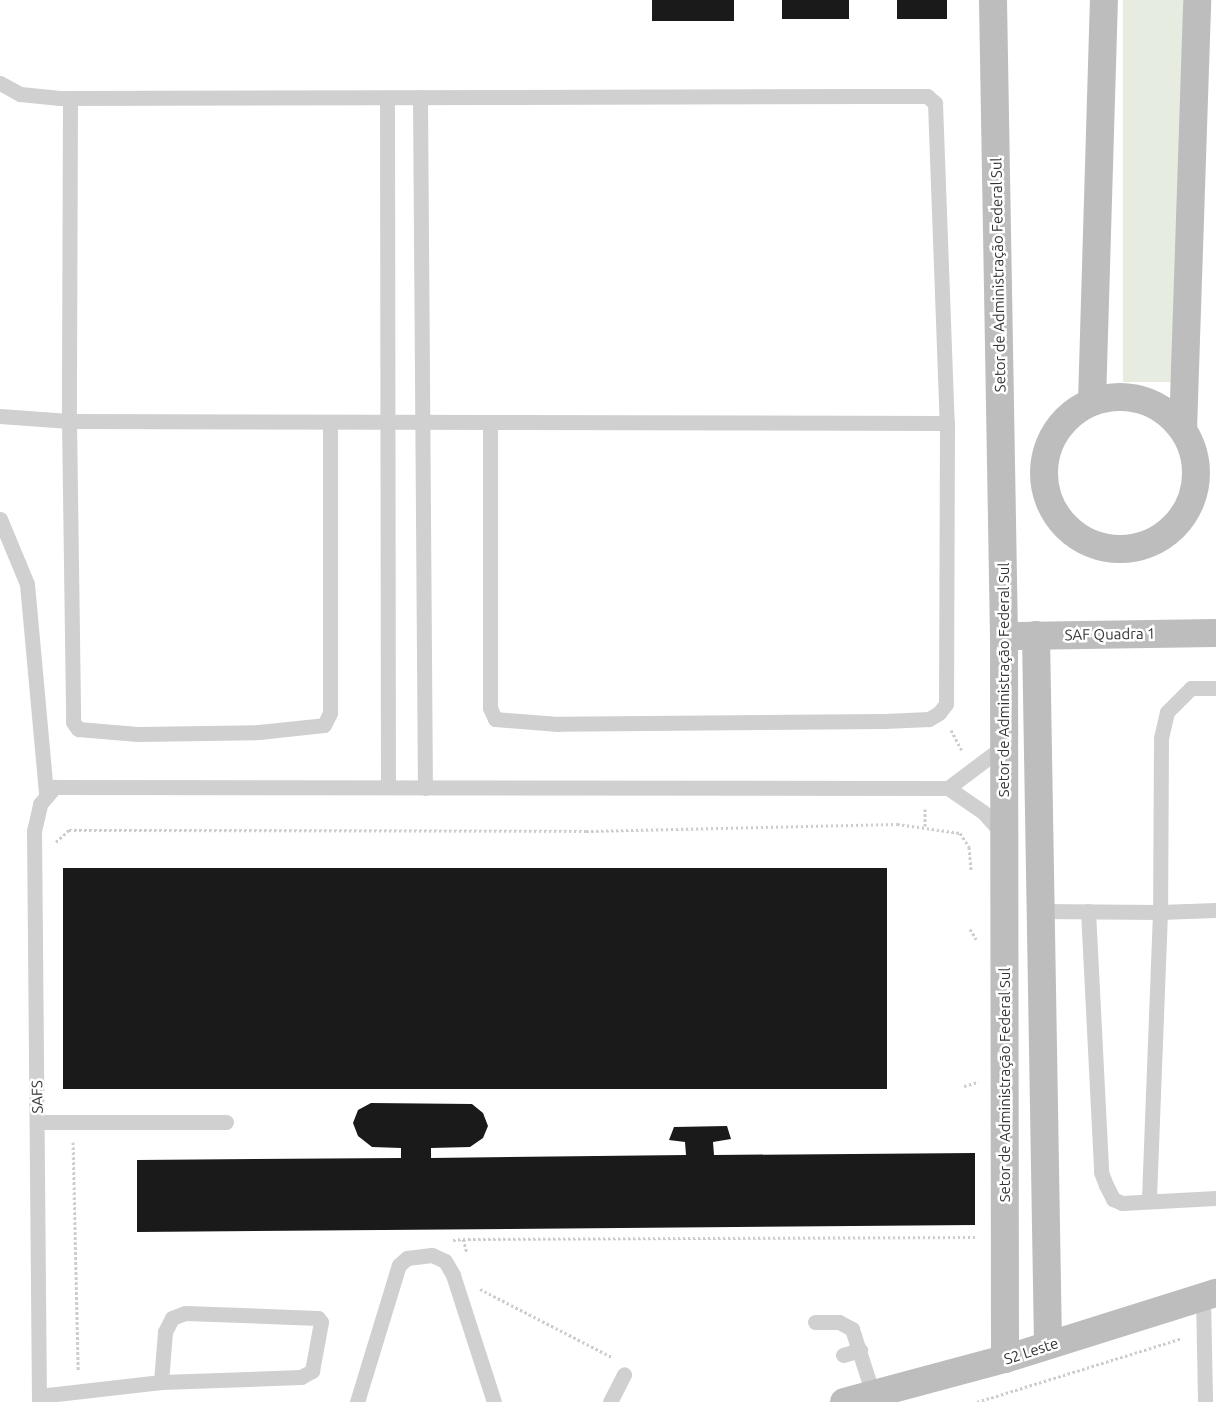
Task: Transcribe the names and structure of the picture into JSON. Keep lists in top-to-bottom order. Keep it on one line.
{"streets":{"street":["Setor de Administração Federal Sul","SAF Quadra 1","S2 Leste"],"lane":["SAFS"]},"crossings":[["Setor de Administração Federal Sul","SAF Quadra 1"],["Setor de Administração Federal Sul","S2 Leste"]]}
